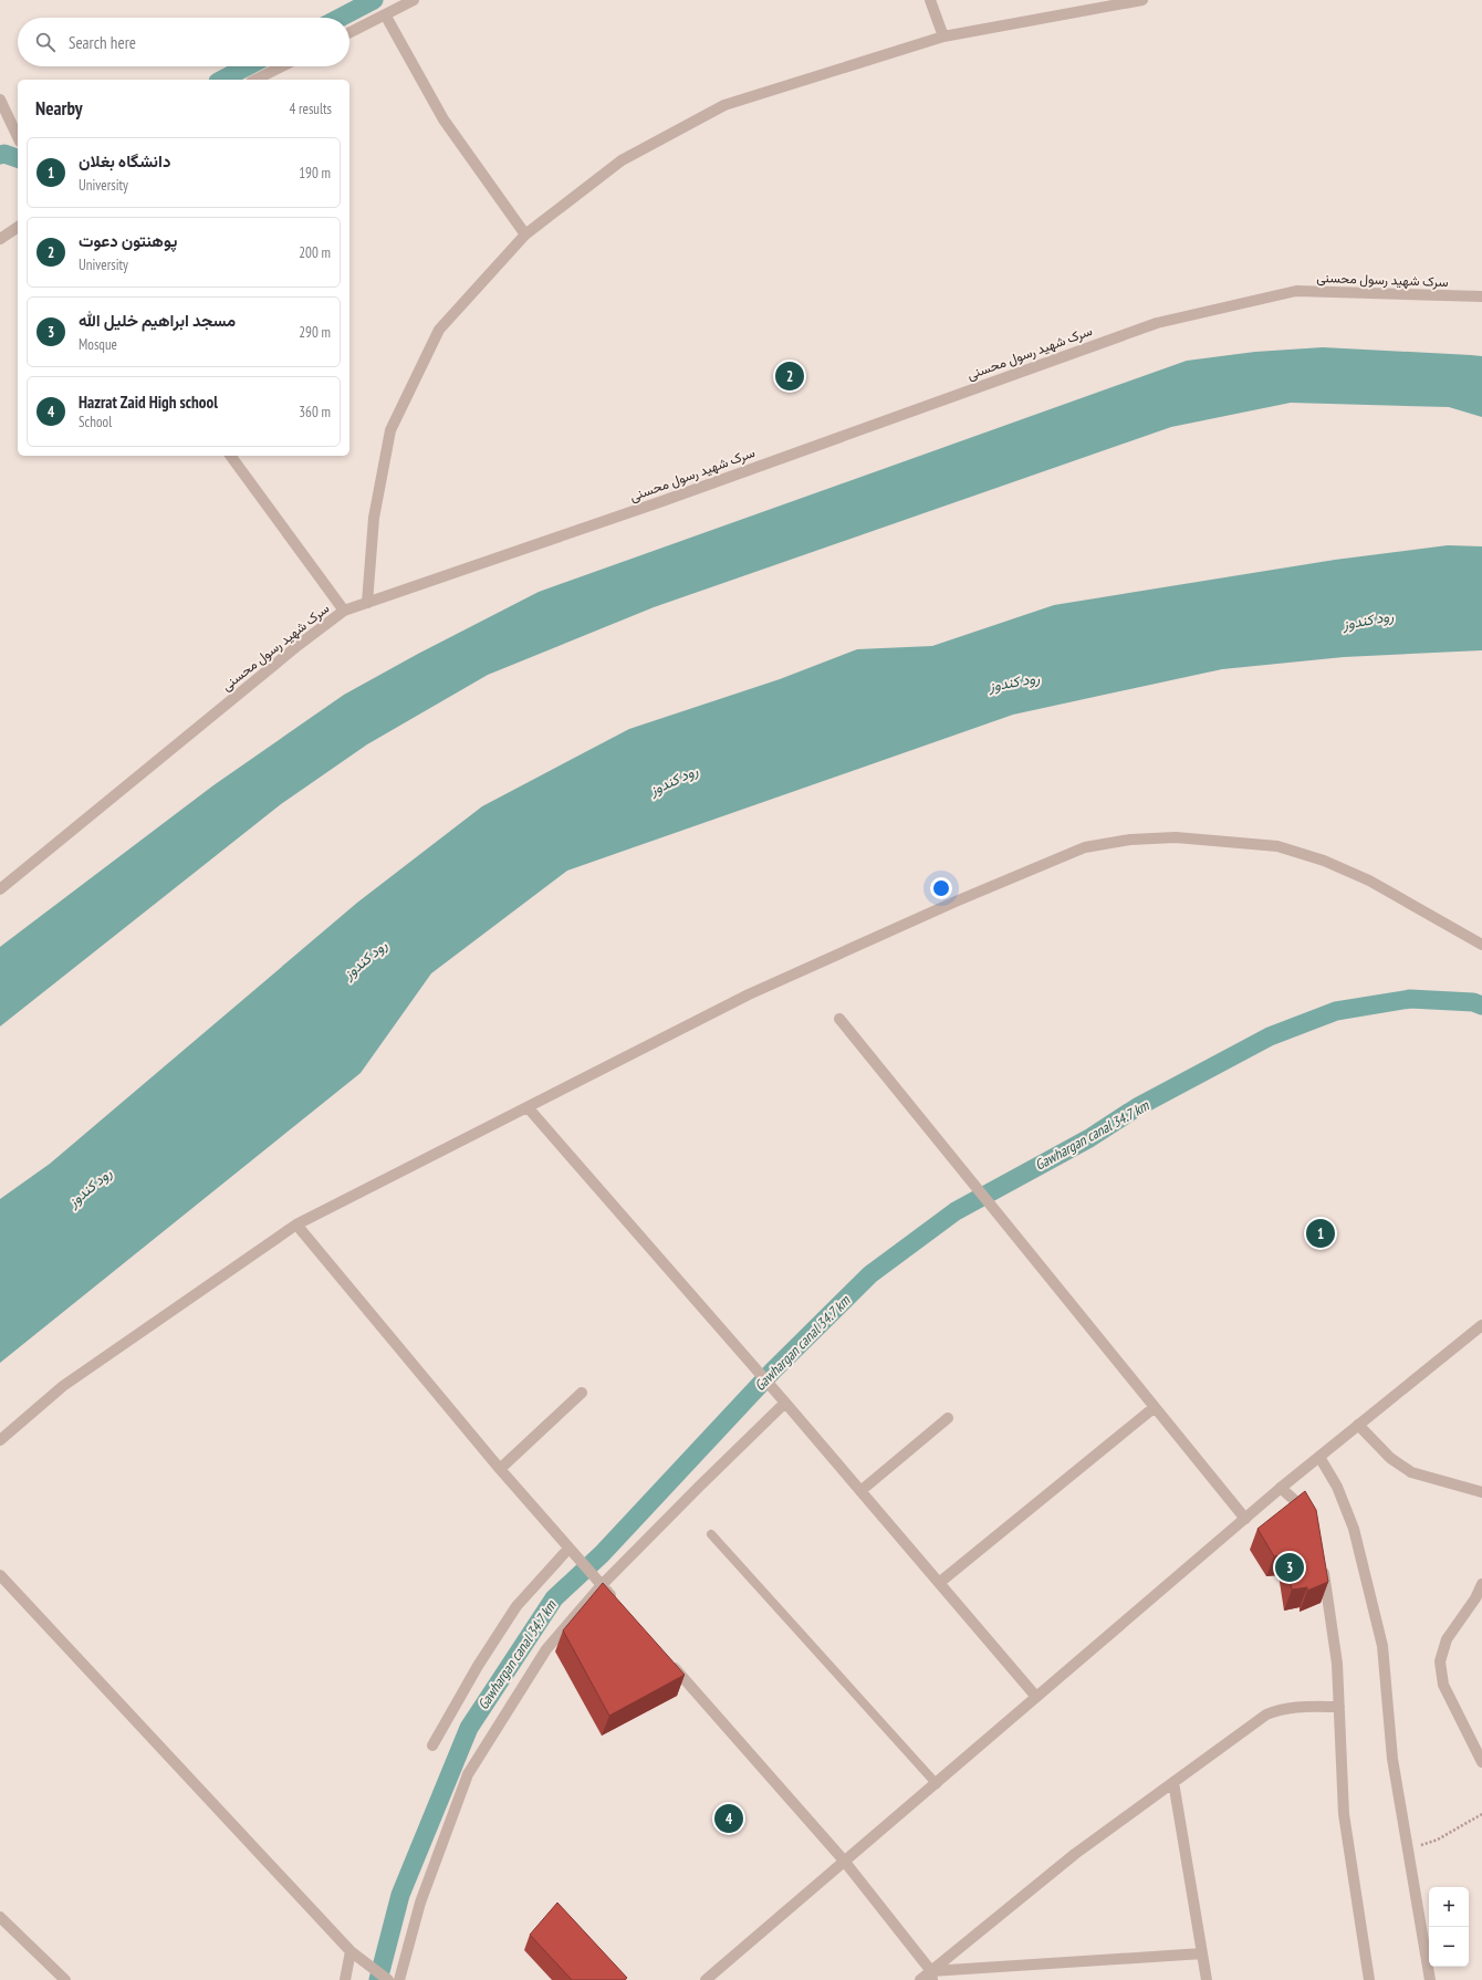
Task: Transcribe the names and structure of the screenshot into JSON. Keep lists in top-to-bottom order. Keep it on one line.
{"streets":{"street":["سرک شهید رسول محسنی"]},"water":["رود کندوز","Gawhargan canal 34.7 km"],"page":{"search":"Search here","heading":["Nearby","4 results"],"list":[{"mark":"1","name":"دانشگاه بغلان","note":"University","value":"190 m"},{"mark":"2","name":"پوهنتون دعوت","note":"University","value":"200 m"},{"mark":"3","name":"مسجد ابراهیم خلیل الله","note":"Mosque","value":"290 m"},{"mark":"4","name":"Hazrat Zaid High school","note":"School","value":"360 m"}],"pins":["2","1","3","4"],"map_buttons":["+","−"]}}
